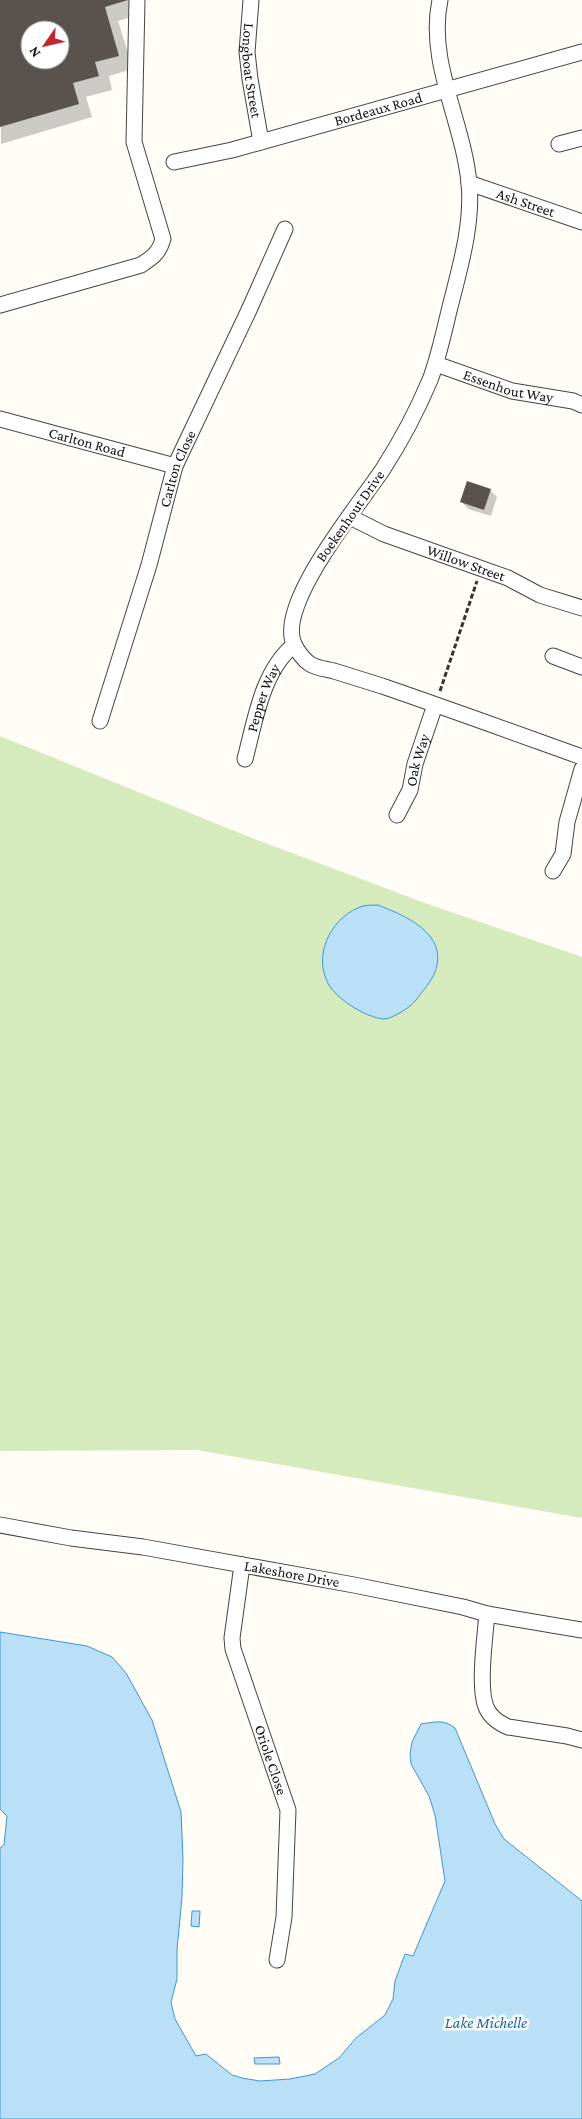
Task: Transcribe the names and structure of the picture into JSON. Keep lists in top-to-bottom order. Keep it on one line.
{"streets":{"street":["Longboat Street","Bordeaux Road","Ash Street","Essenhout Way","Carlton Road","Carlton Close","Boekenhout Drive","Willow Street","Pepper Way","Oak Way","Lakeshore Drive","Oriole Close"]},"crossings":[["Longboat Street","Bordeaux Road"],["Bordeaux Road","Boekenhout Drive"],["Ash Street","Boekenhout Drive"],["Essenhout Way","Boekenhout Drive"],["Carlton Road","Carlton Close"],["Boekenhout Drive","Willow Street"],["Boekenhout Drive","Pepper Way"],["Lakeshore Drive","Oriole Close"]],"water":["Lake Michelle"],"north":"bottom left"}
